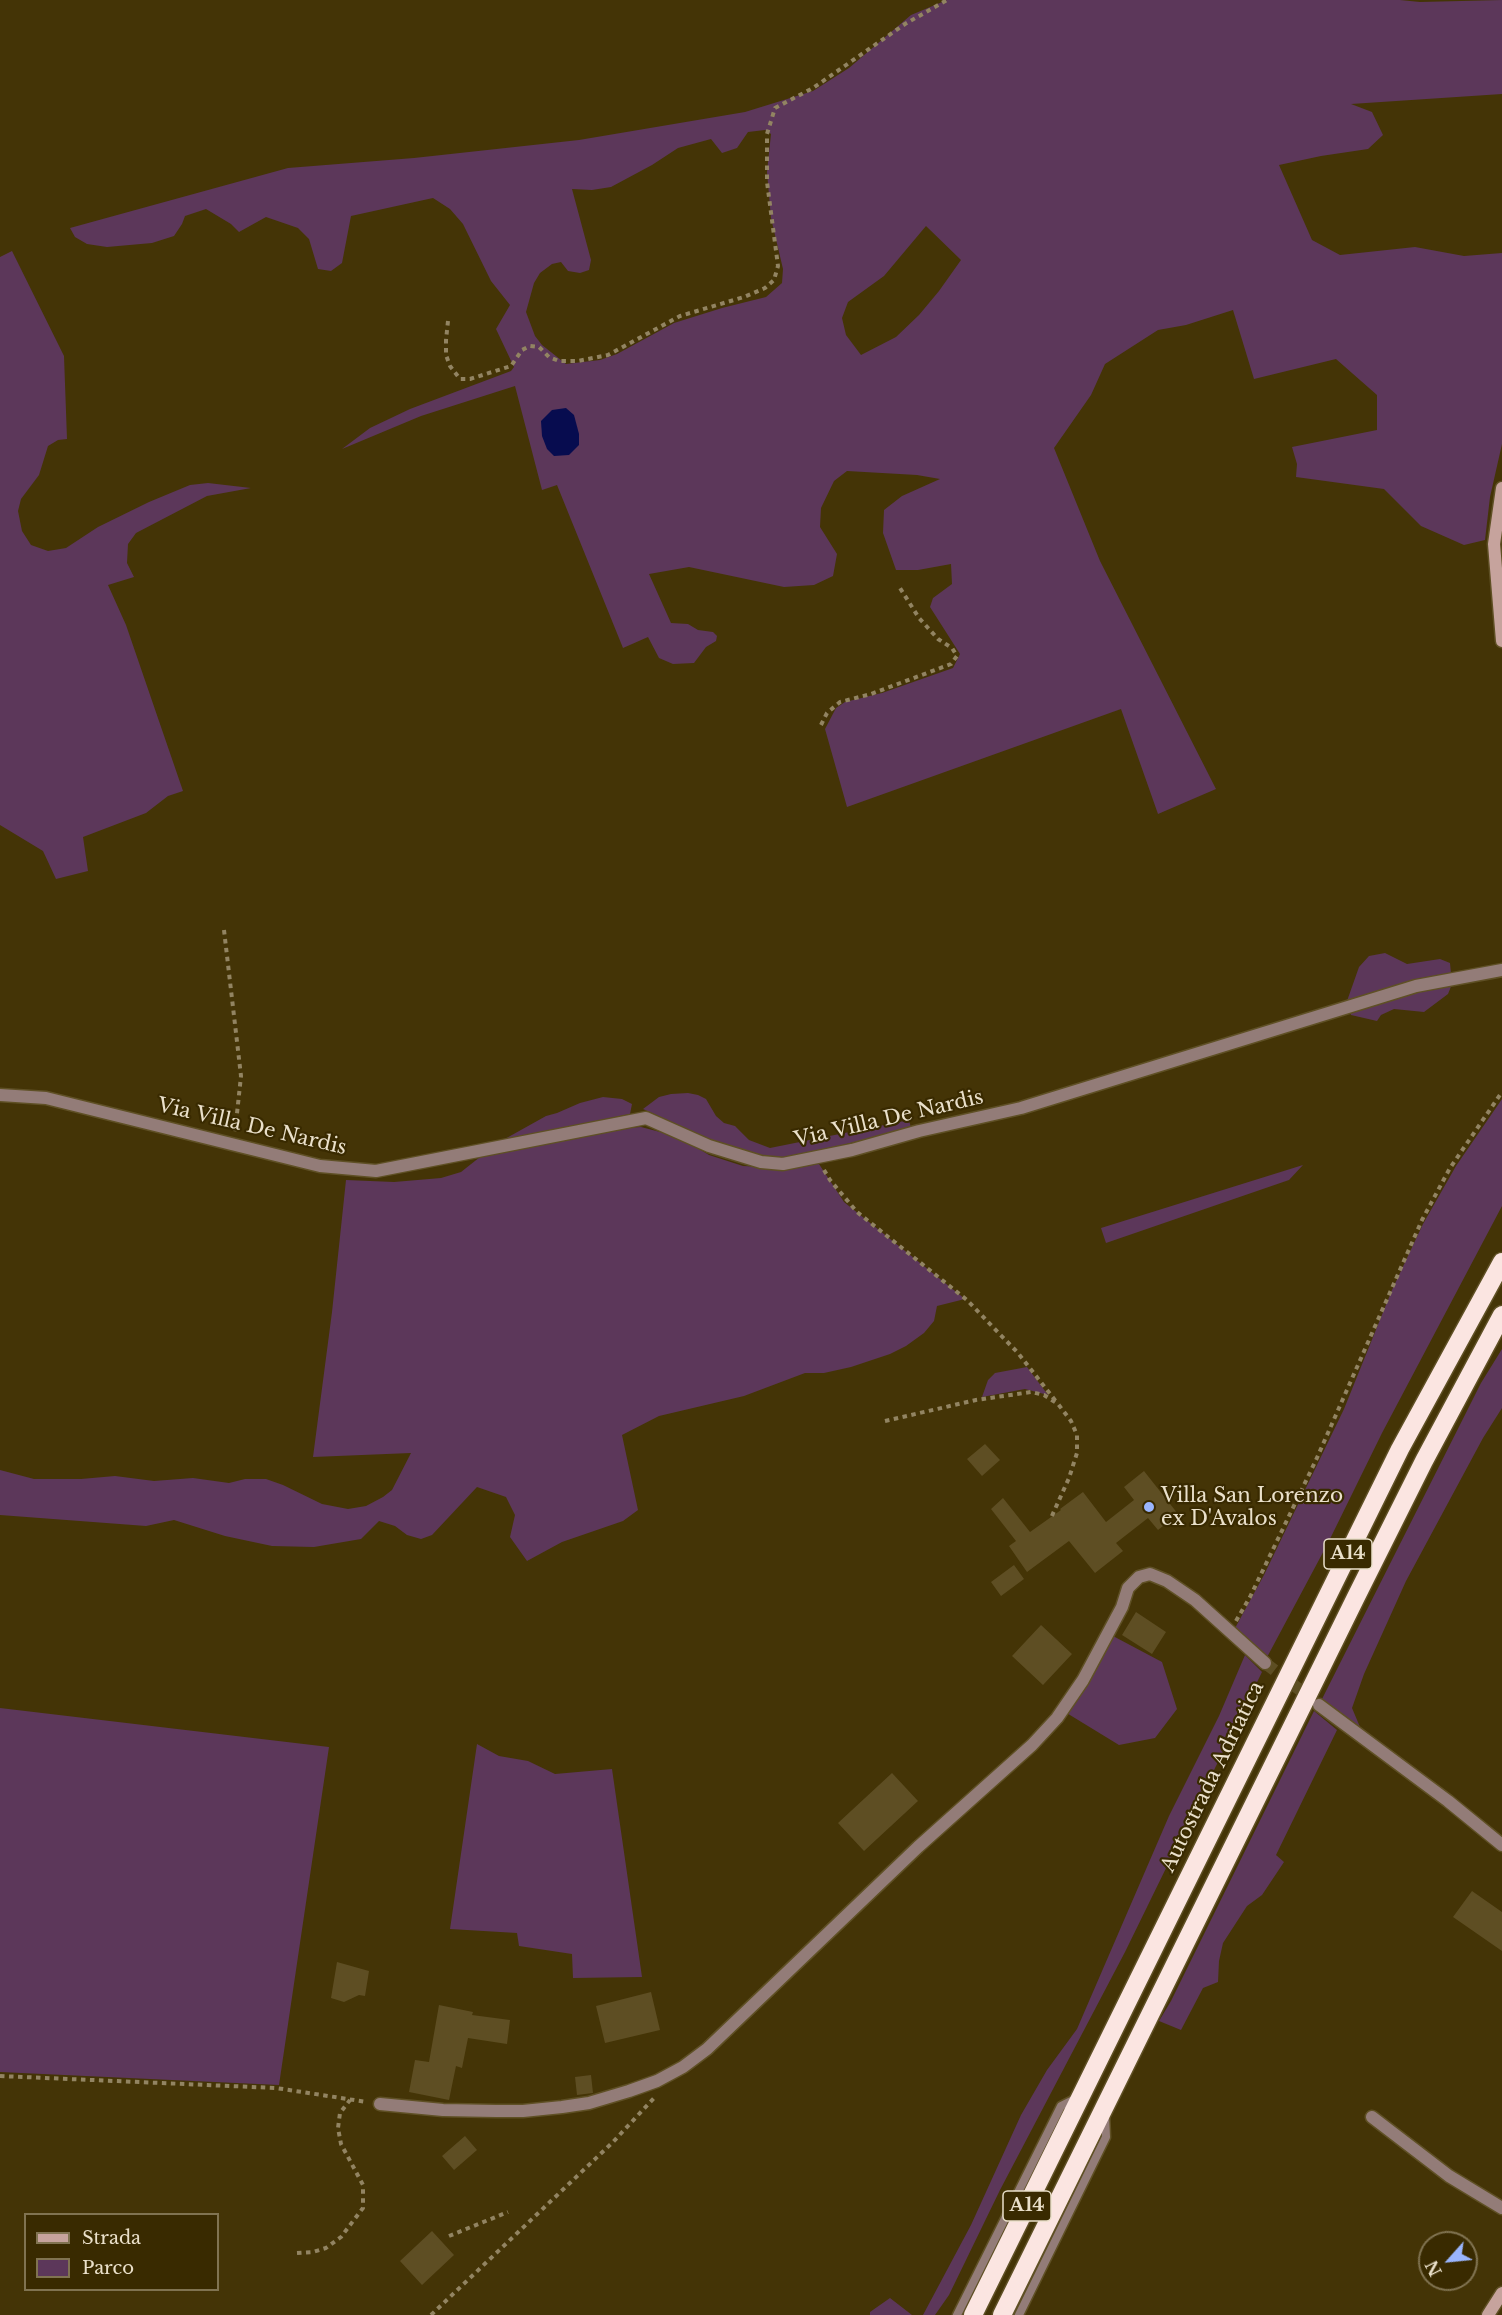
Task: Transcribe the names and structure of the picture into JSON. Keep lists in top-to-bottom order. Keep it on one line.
{"streets":{"highway":["A14","Autostrada Adriatica"],"street":["Via Villa De Nardis"]},"places":["Villa San Lorenzo ex D'Avalos"],"legend":["Strada","Parco"],"north":"bottom left"}
